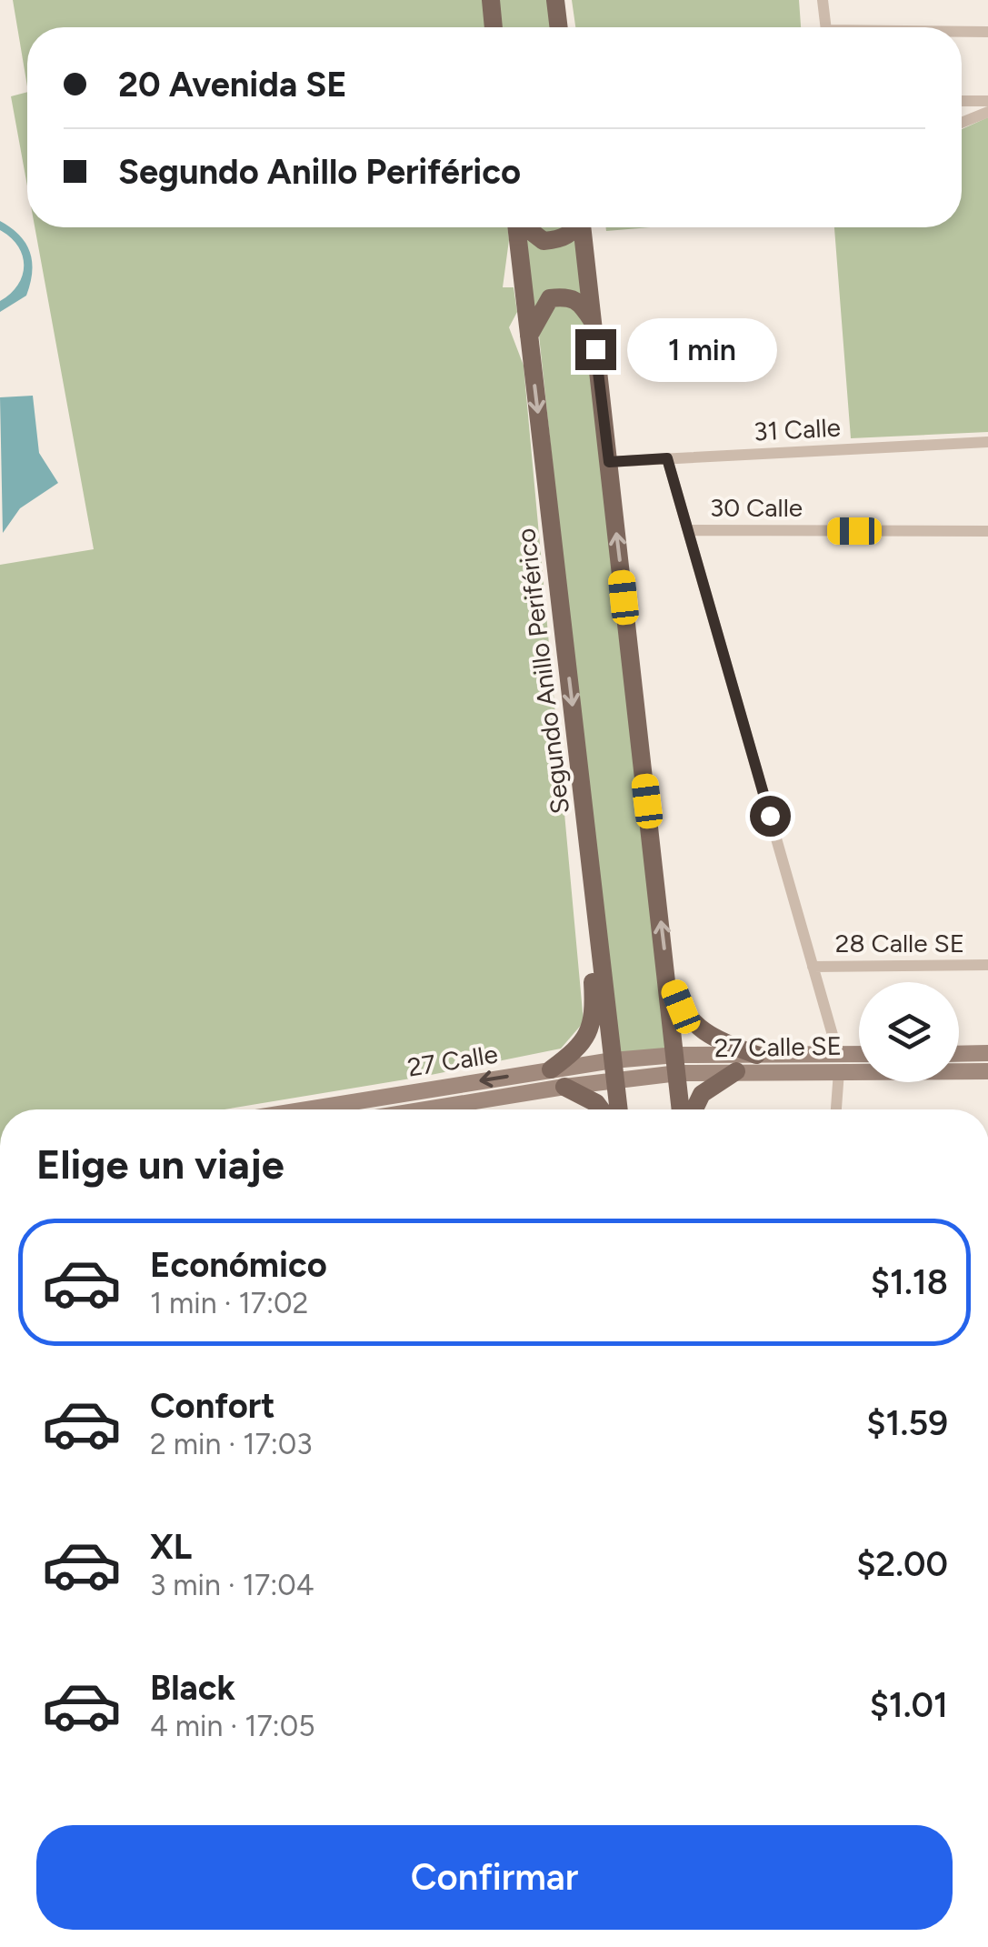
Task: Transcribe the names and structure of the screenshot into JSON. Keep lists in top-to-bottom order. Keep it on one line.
{"streets":{"main road":["Segundo Anillo Periférico","27 Calle SE","27 Calle"],"street":["31 Calle","30 Calle","28 Calle SE"]},"crossings":[["Segundo Anillo Periférico","27 Calle"],["27 Calle SE","27 Calle"]],"page":{"banner":["20 Avenida SE","Segundo Anillo Periférico"],"bubble":"1 min","heading":"Elige un viaje","list":[{"name":"Económico","note":"1 min · 17:02","value":"$1.18"},{"name":"Confort","note":"2 min · 17:03","value":"$1.59"},{"name":"XL","note":"3 min · 17:04","value":"$2.00"},{"name":"Black","note":"4 min · 17:05","value":"$1.01"}],"buttons":"Confirmar"}}
